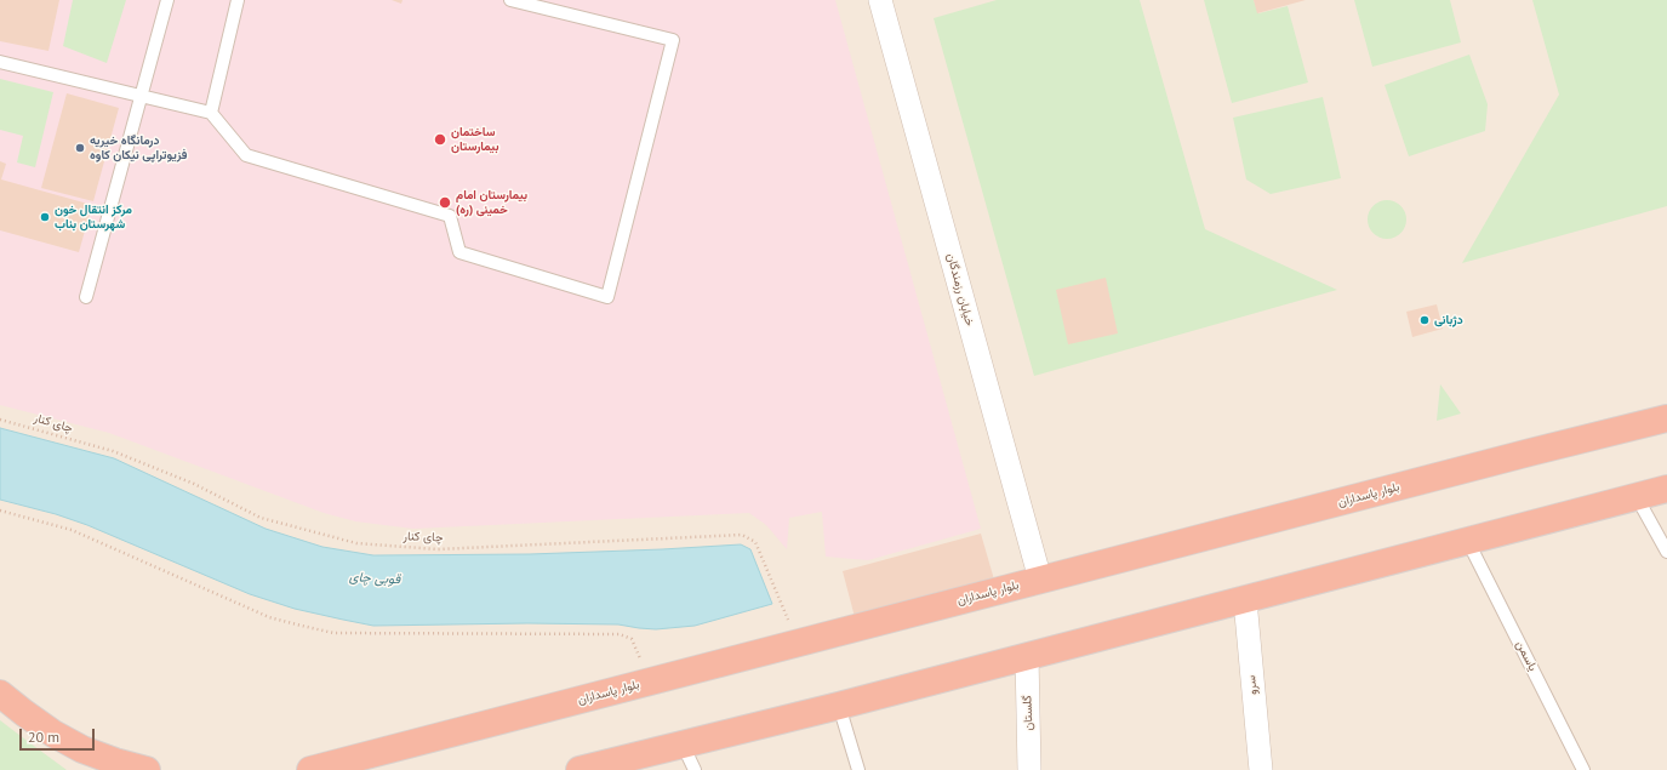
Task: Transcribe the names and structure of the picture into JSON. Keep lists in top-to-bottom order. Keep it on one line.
{"streets":{"highway":["بلوار پاسداران"],"street":["خیابان رزمندگان","سرو","گلستان"],"lane":["یاسمن"],"path":["چای کنار"]},"crossings":[["خیابان رزمندگان","بلوار پاسداران"],["چای کنار","بلوار پاسداران"]],"water":["قوبی چای"],"places":["ساختمان بیمارستان","درمانگاه خیریه فزیوتراپی نیکان کاوه","بیمارستان امام خمینی (ره)","مرکز انتقال خون شهرستان بناب","دژبانی"],"scale_bar":"20 m"}
